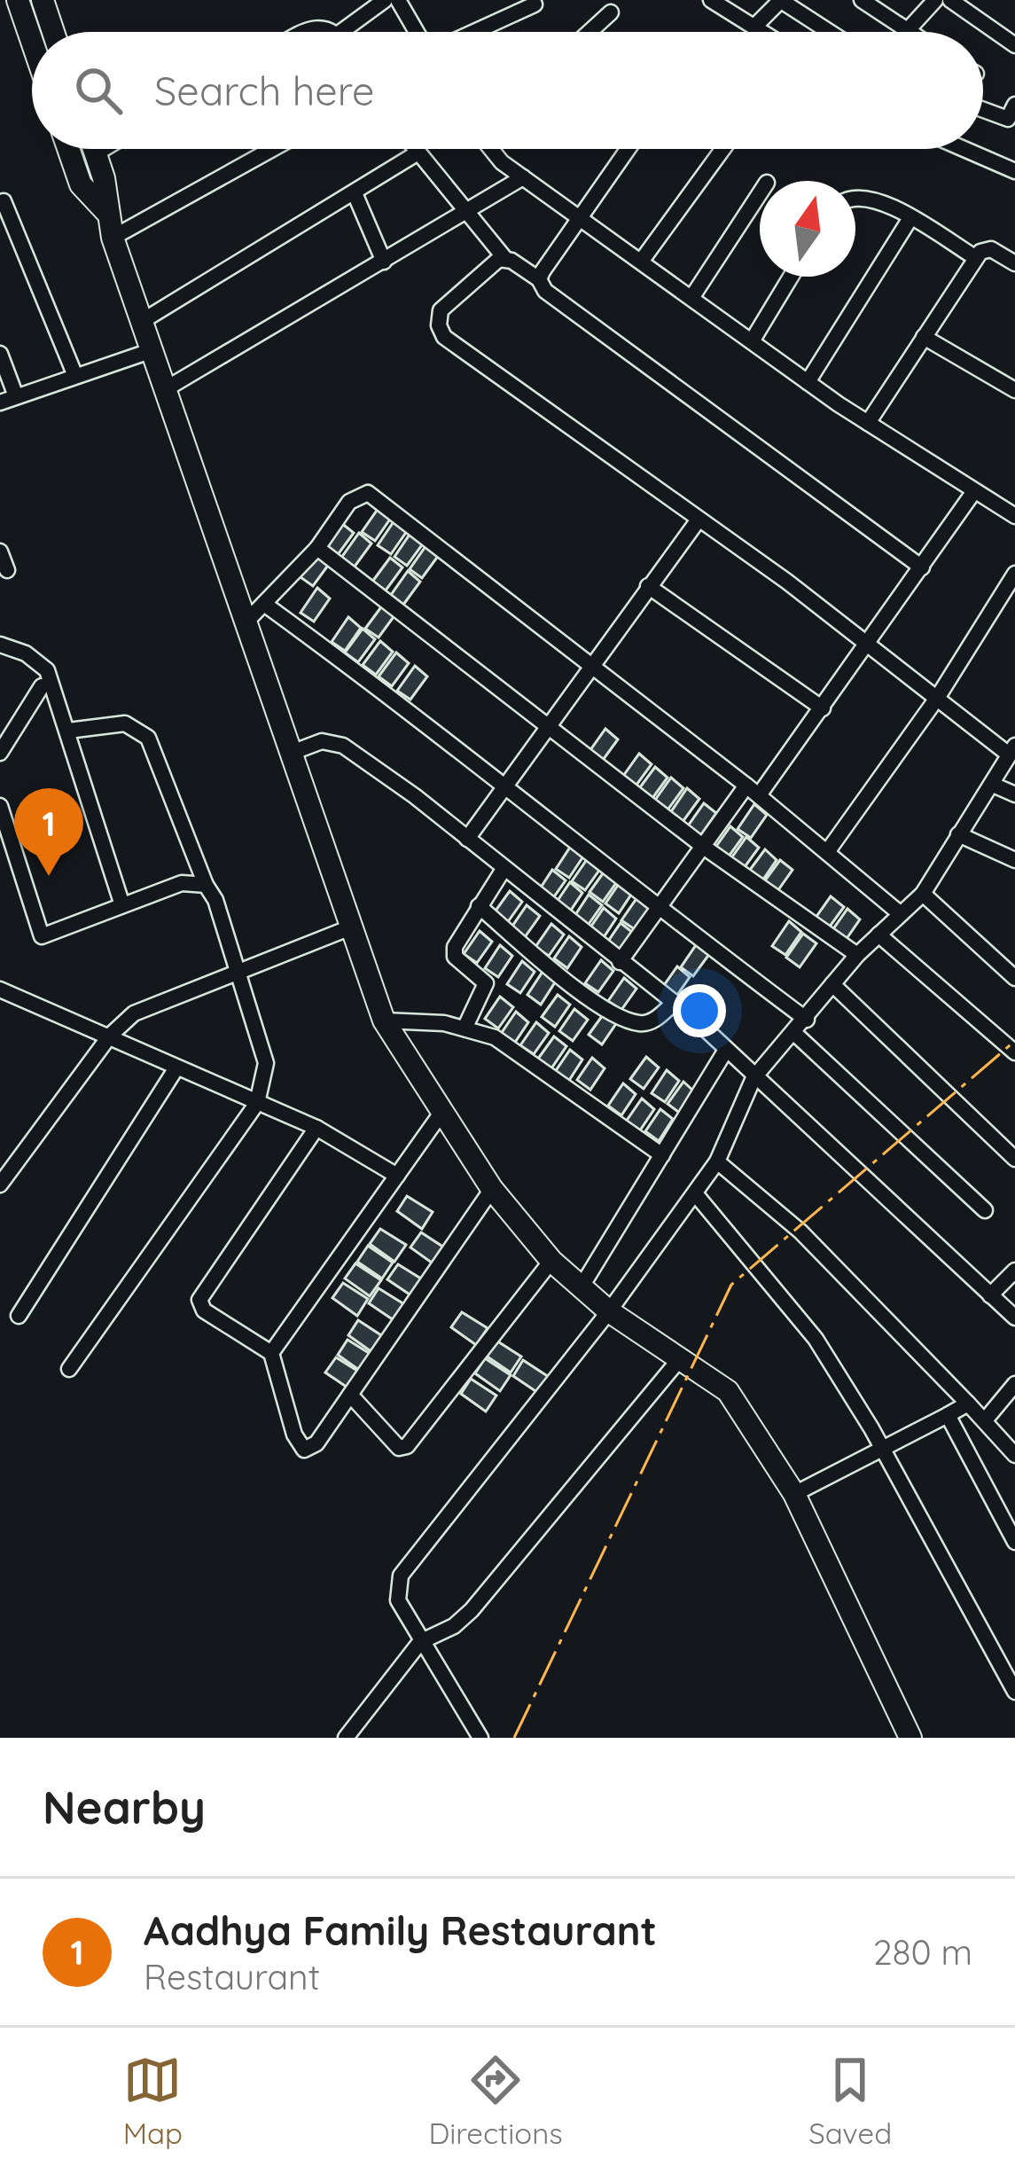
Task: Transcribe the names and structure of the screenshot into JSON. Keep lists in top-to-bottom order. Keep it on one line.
{"north":"top","page":{"search":"Search here","pins":"1","heading":"Nearby","list":[{"mark":"1","name":"Aadhya Family Restaurant","note":"Restaurant","value":"280 m"}],"nav":["Map","Directions","Saved"]}}
